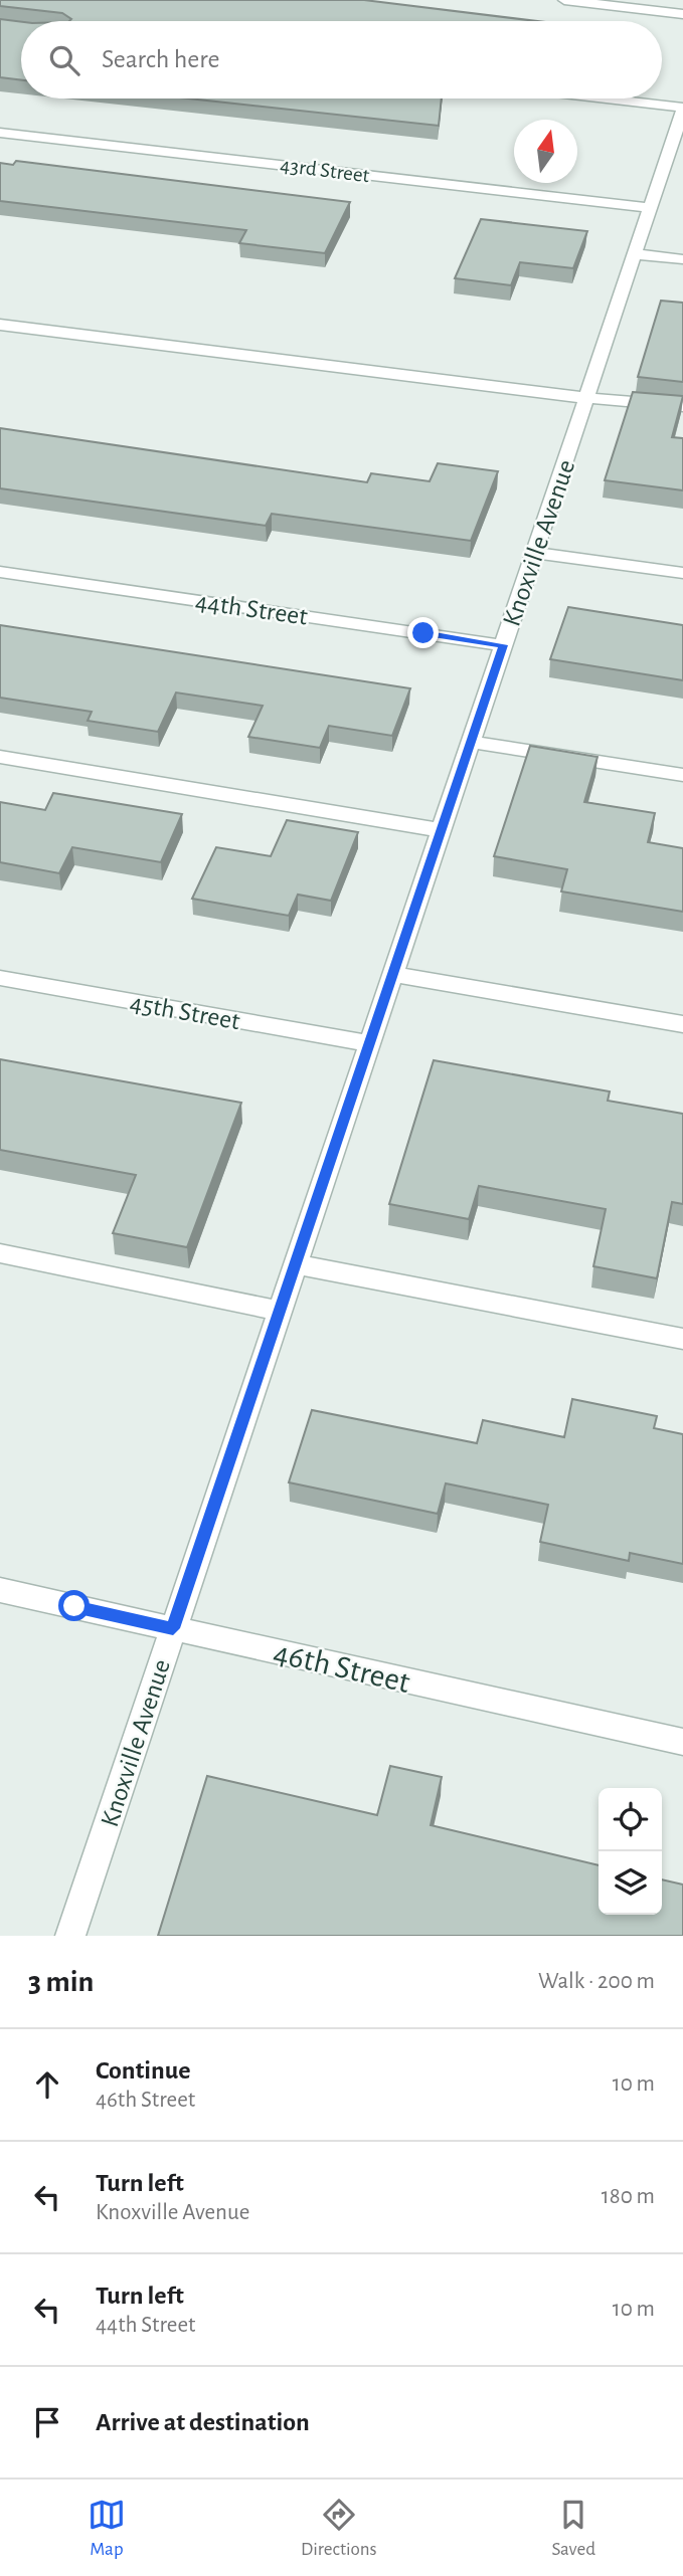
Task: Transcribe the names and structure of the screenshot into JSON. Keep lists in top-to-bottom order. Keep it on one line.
{"streets":{"street":["43rd Street","Knoxville Avenue","44th Street","45th Street","46th Street"]},"crossings":[["43rd Street","Knoxville Avenue"],["Knoxville Avenue","44th Street"],["Knoxville Avenue","45th Street"],["Knoxville Avenue","46th Street"]],"north":"top","page":{"search":"Search here","heading":["3 min","Walk · 200 m"],"list":[["Continue","46th Street","10 m"],["Turn left","Knoxville Avenue","180 m"],["Turn left","44th Street","10 m"],"Arrive at destination"],"nav":["Map","Directions","Saved"]}}
